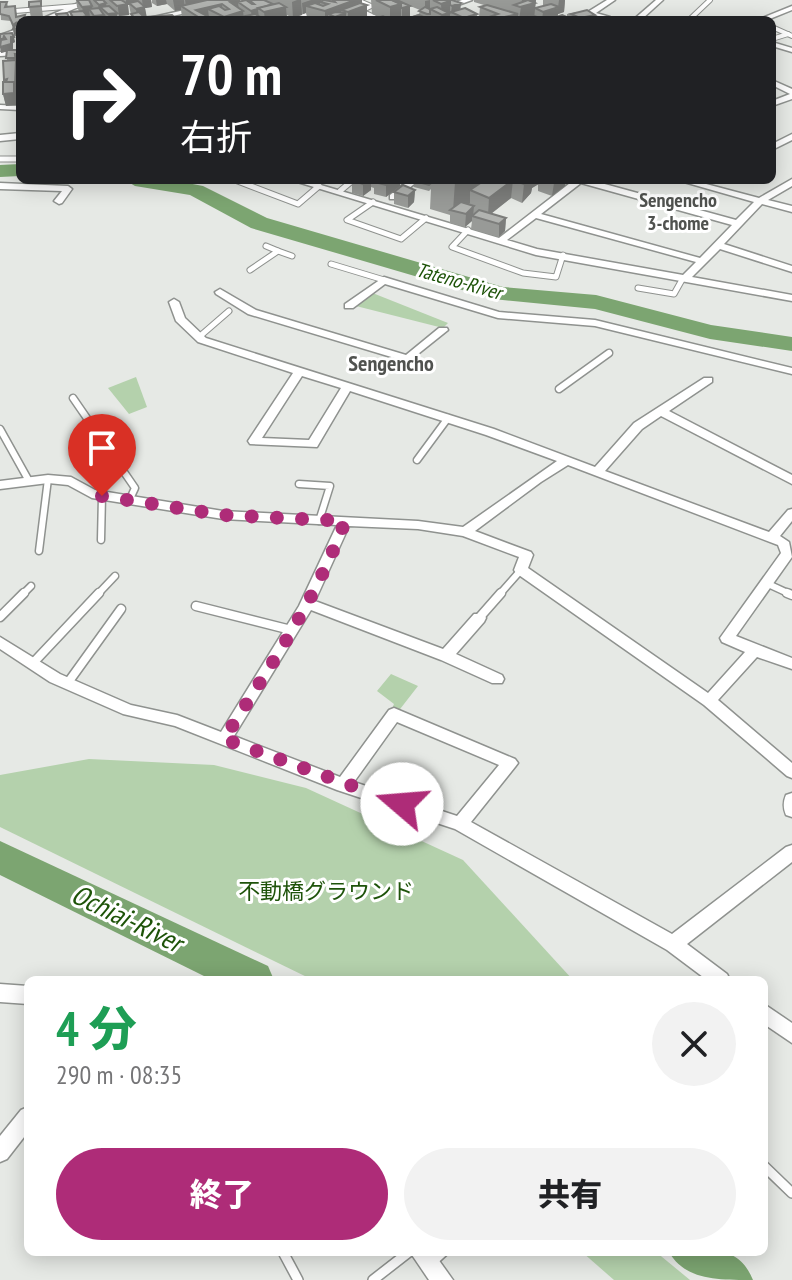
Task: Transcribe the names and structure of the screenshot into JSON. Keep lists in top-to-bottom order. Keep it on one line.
{"districts":["Sengencho 3-chome","Sengencho"],"water":["Tateno-River","Ochiai-River"],"parks":["不動橋グラウンド"],"page":{"turn":["70 m","右折"],"heading":["4 分","290 m · 08:35"],"buttons":["終了","共有"]}}
